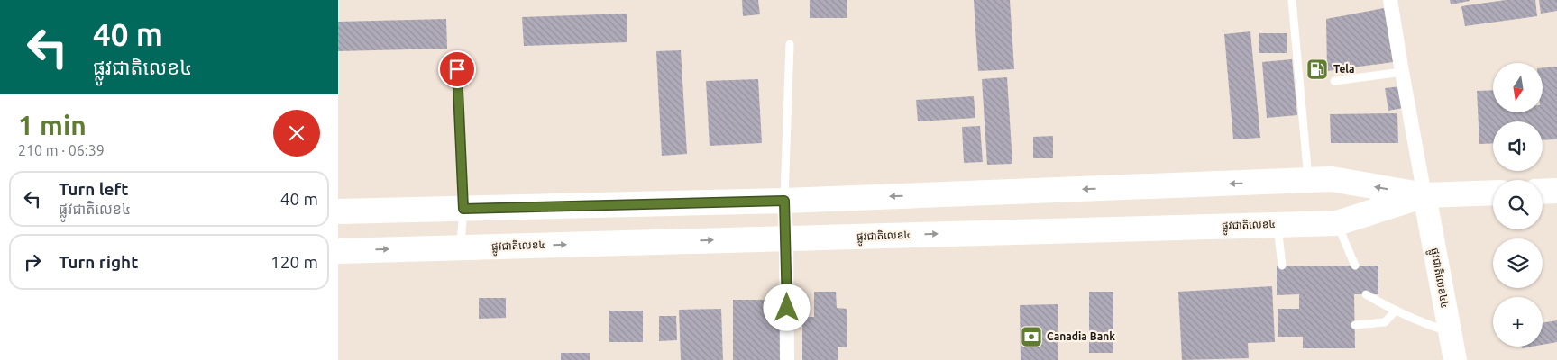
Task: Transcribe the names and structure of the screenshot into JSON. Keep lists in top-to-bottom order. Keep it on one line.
{"streets":{"highway":["ផ្លូវជាតិលេខ៤"],"main road":["ផ្លូវជាតិលេខ៤៤"]},"crossings":[["ផ្លូវជាតិលេខ៤","ផ្លូវជាតិលេខ៤៤"]],"places":{"fuel station":["Tela"],"bank":["Canadia Bank"]},"north":"bottom","page":{"turn":["40 m","ផ្លូវជាតិលេខ៤"],"map_buttons":"+","heading":["1 min","210 m · 06:39"],"list":[{"name":"Turn left","note":"ផ្លូវជាតិលេខ៤","value":"40 m"},{"name":"Turn right","value":"120 m"}]}}
